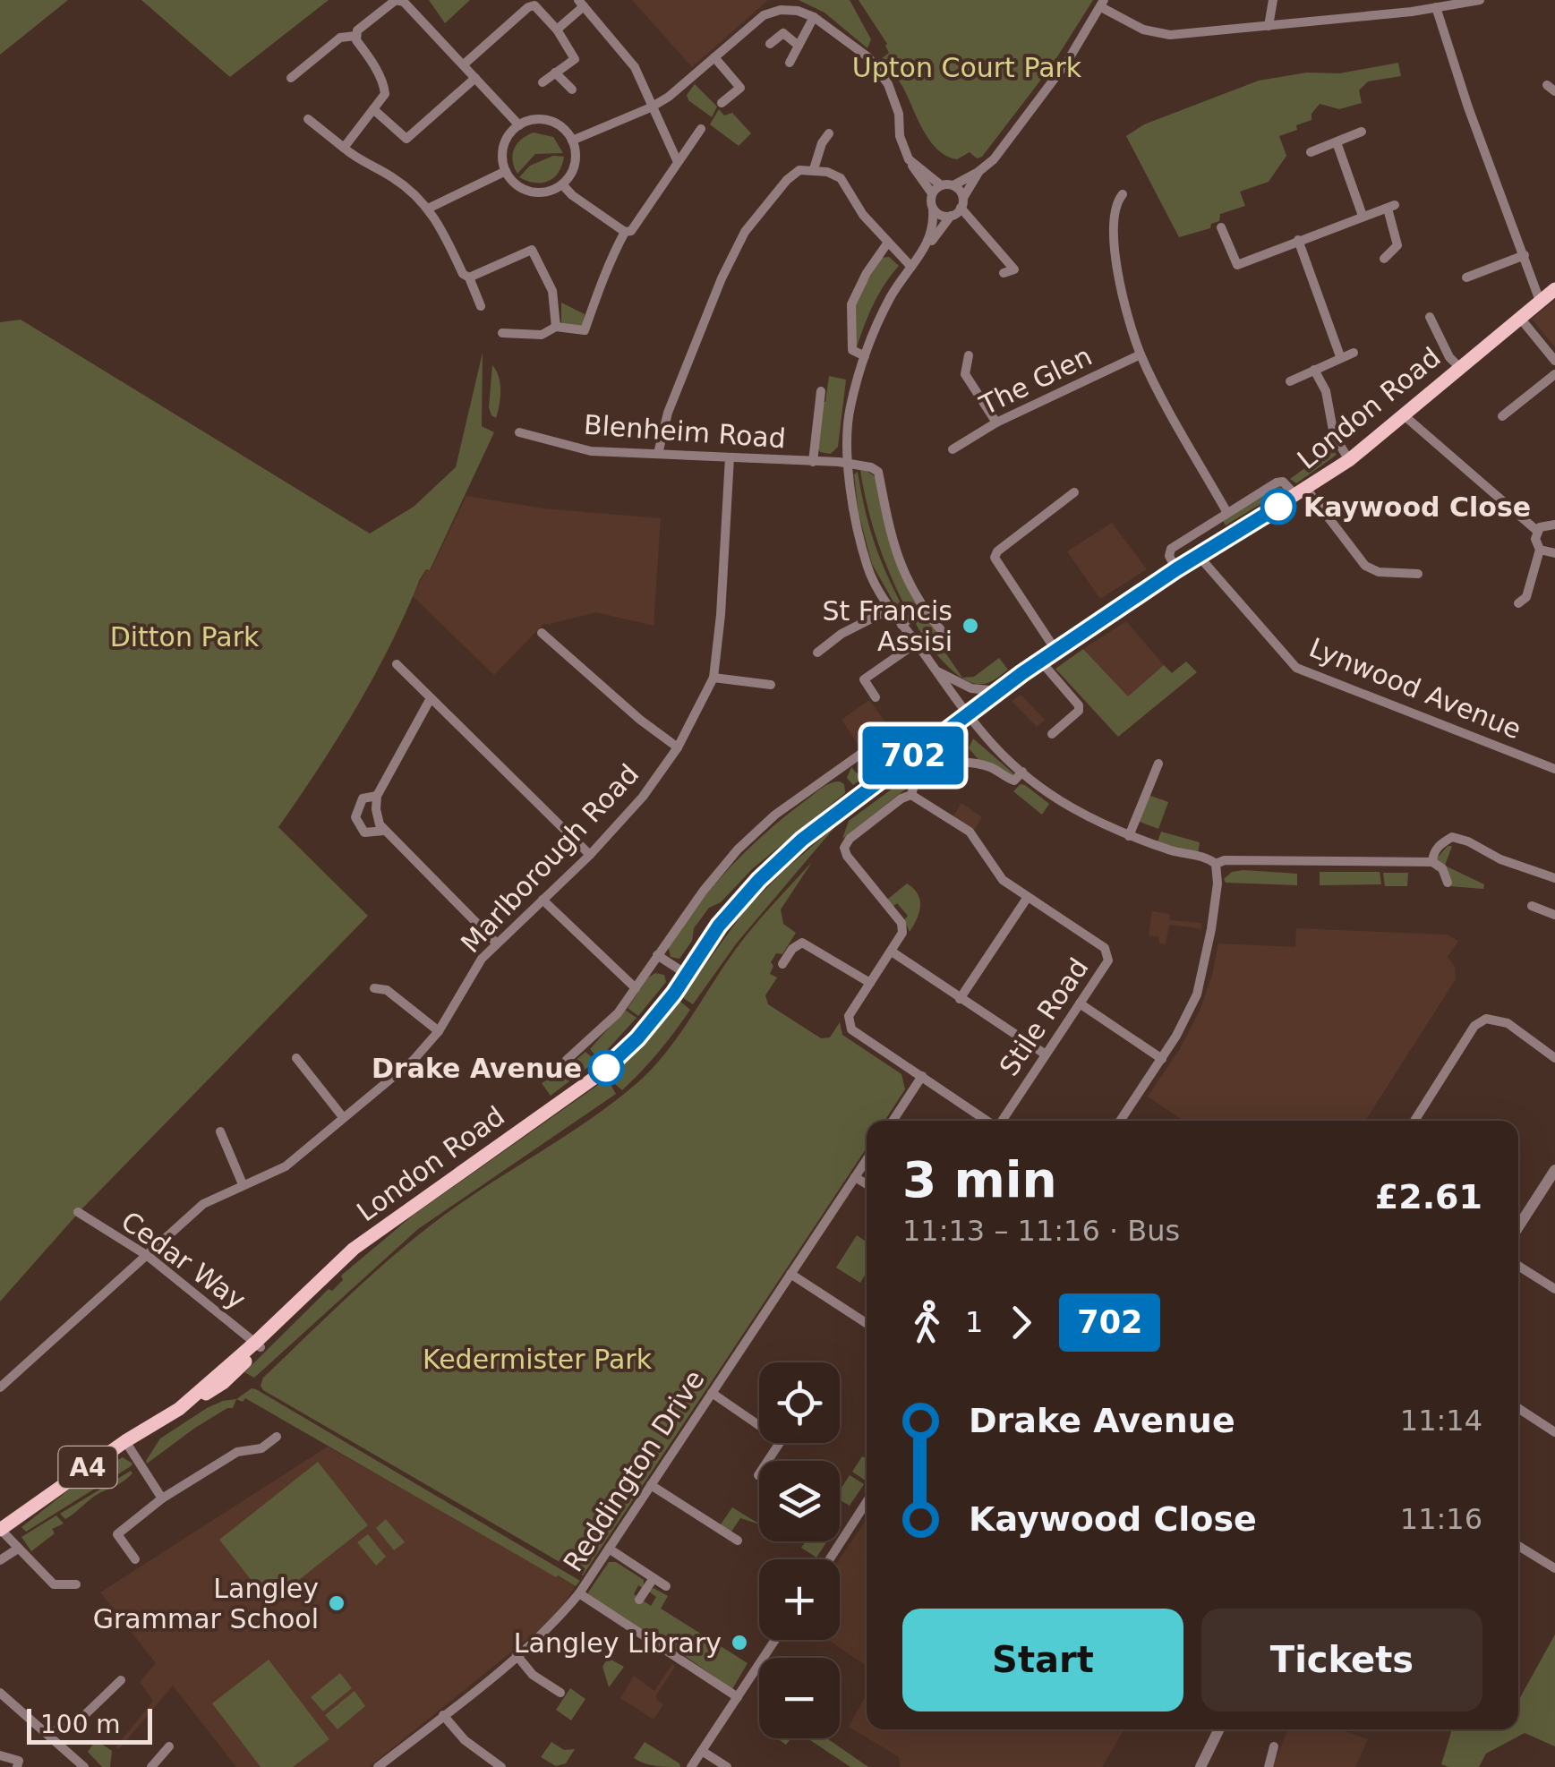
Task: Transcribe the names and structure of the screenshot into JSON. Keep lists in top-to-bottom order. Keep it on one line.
{"streets":{"main road":["London Road","A4"],"street":["The Glen","Blenheim Road","Lynwood Avenue","Marlborough Road","Stile Road","Cedar Way","Reddington Drive"]},"crossings":[["London Road","Lynwood Avenue"],["London Road","Cedar Way"],["London Road","A4"],["Blenheim Road","Marlborough Road"],["Marlborough Road","Cedar Way"]],"parks":["Upton Court Park","Ditton Park","Kedermister Park"],"places":["Kaywood Close","St Francis Assisi","Drake Avenue","Langley Grammar School","Langley Library"],"lines":["bus line 702"],"scale_bar":"100 m","page":{"on_map":"702","heading":["3 min","11:13 – 11:16 · Bus","£2.61"],"legs":["1","702"],"map_buttons":["+","−"],"list":[{"name":"Drake Avenue","value":"11:14"},{"name":"Kaywood Close","value":"11:16"}],"buttons":["Start","Tickets"],"scale":"100 m"}}
